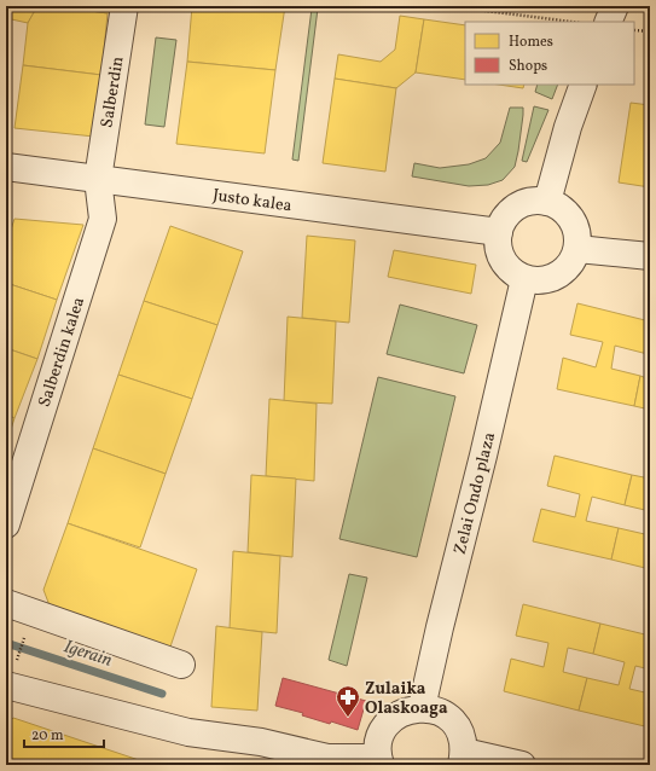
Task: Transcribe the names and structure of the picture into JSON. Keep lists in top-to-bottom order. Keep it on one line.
{"streets":{"street":["Salberdin","Justo kalea","Salberdin kalea","Zelai Ondo plaza"]},"crossings":[["Salberdin","Justo kalea"],["Salberdin","Salberdin kalea"],["Justo kalea","Salberdin kalea"],["Justo kalea","Zelai Ondo plaza"]],"water":["Igerain"],"places":{"pharmacy":["Zulaika Olaskoaga"]},"legend":["Homes","Shops"],"scale_bar":"20 m"}
